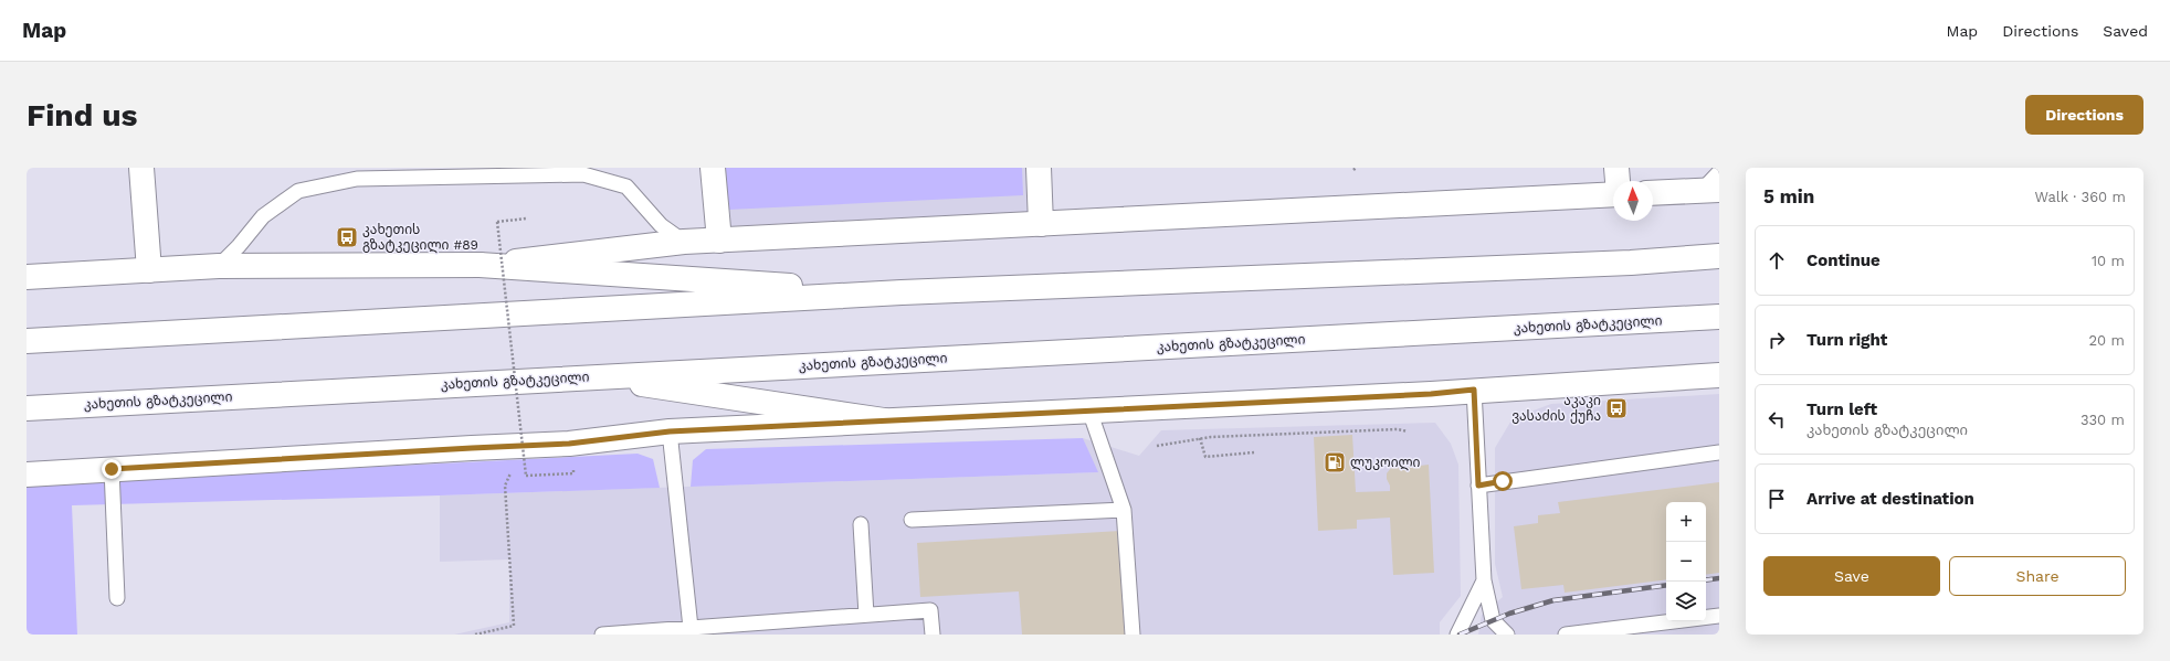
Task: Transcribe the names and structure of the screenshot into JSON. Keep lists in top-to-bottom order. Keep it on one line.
{"streets":{"main road":["კახეთის გზატკეცილი"]},"places":{"bus stop":["კახეთის გზატკეცილი #89","აკაკი ვასაძის ქუჩა"],"fuel station":["ლუკოილი"]},"north":"top","page":{"header":"Map","nav":["Map","Directions","Saved"],"buttons":["Directions",["Save","Share"]],"title":"Find us","heading":["5 min","Walk · 360 m"],"list":[["Continue","10 m"],["Turn right","20 m"],["Turn left","კახეთის გზატკეცილი","330 m"],"Arrive at destination"],"map_buttons":["+","−"]}}
